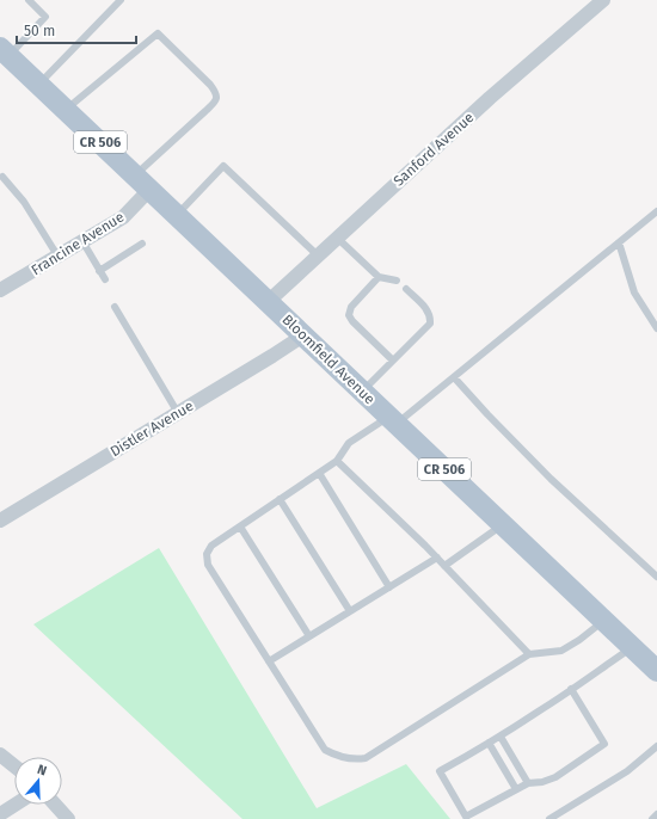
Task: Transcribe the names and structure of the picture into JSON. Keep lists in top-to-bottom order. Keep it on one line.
{"streets":{"main road":["CR 506","Bloomfield Avenue"],"street":["Sanford Avenue","Francine Avenue","Distler Avenue"]},"crossings":[["Sanford Avenue","Bloomfield Avenue"],["Francine Avenue","Bloomfield Avenue"],["Bloomfield Avenue","Distler Avenue"]],"scale_bar":"50 m","north":"top"}
